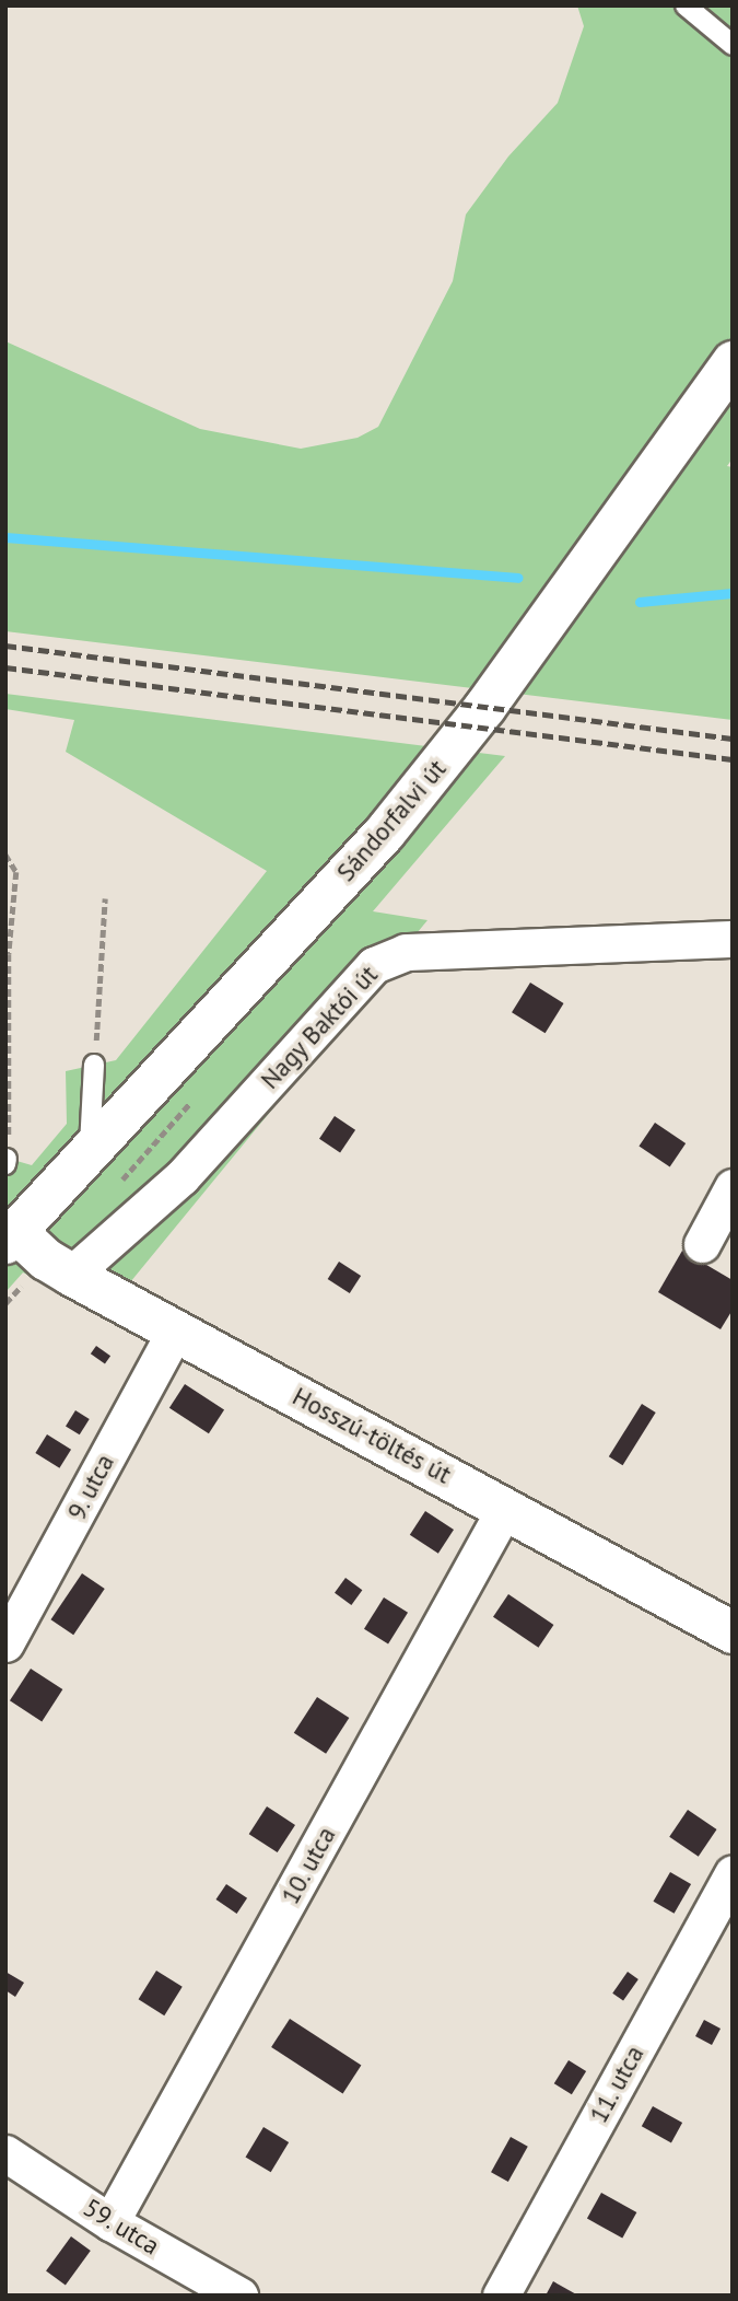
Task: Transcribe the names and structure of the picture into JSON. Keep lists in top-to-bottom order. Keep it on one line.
{"streets":{"main road":["Sándorfalvi út","Hosszú-töltés út"],"street":["Nagy Baktói út","9. utca","10. utca","11. utca","59. utca"]},"crossings":[["Sándorfalvi út","Hosszú-töltés út"],["Nagy Baktói út","Hosszú-töltés út"],["Hosszú-töltés út","9. utca"],["Hosszú-töltés út","10. utca"],["10. utca","59. utca"]]}
